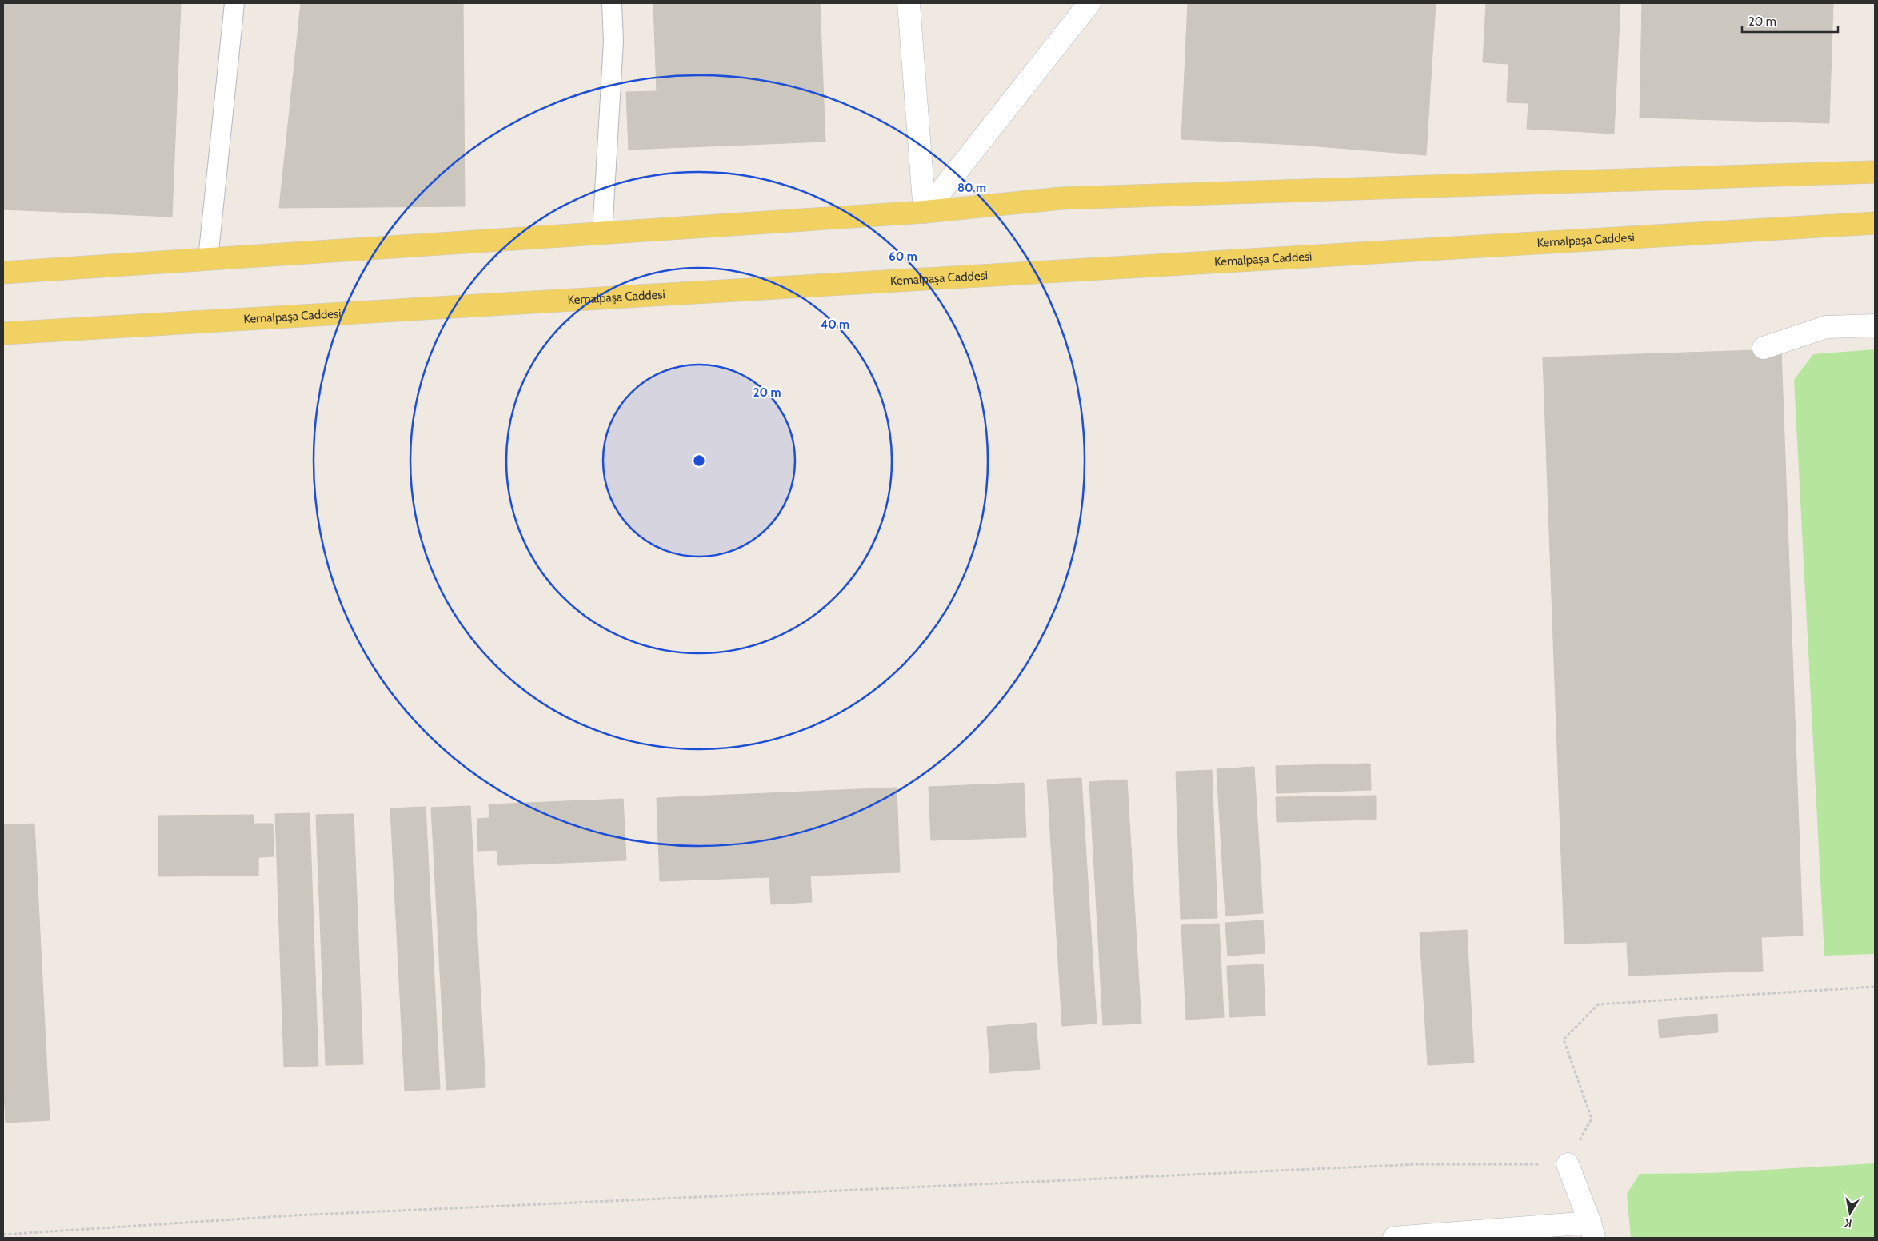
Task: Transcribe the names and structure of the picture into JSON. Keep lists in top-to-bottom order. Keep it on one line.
{"streets":{"main road":["Kemalpaşa Caddesi"]},"scale_bar":"20 m","north":"bottom","rings":["80 m","60 m","40 m","20 m"]}
